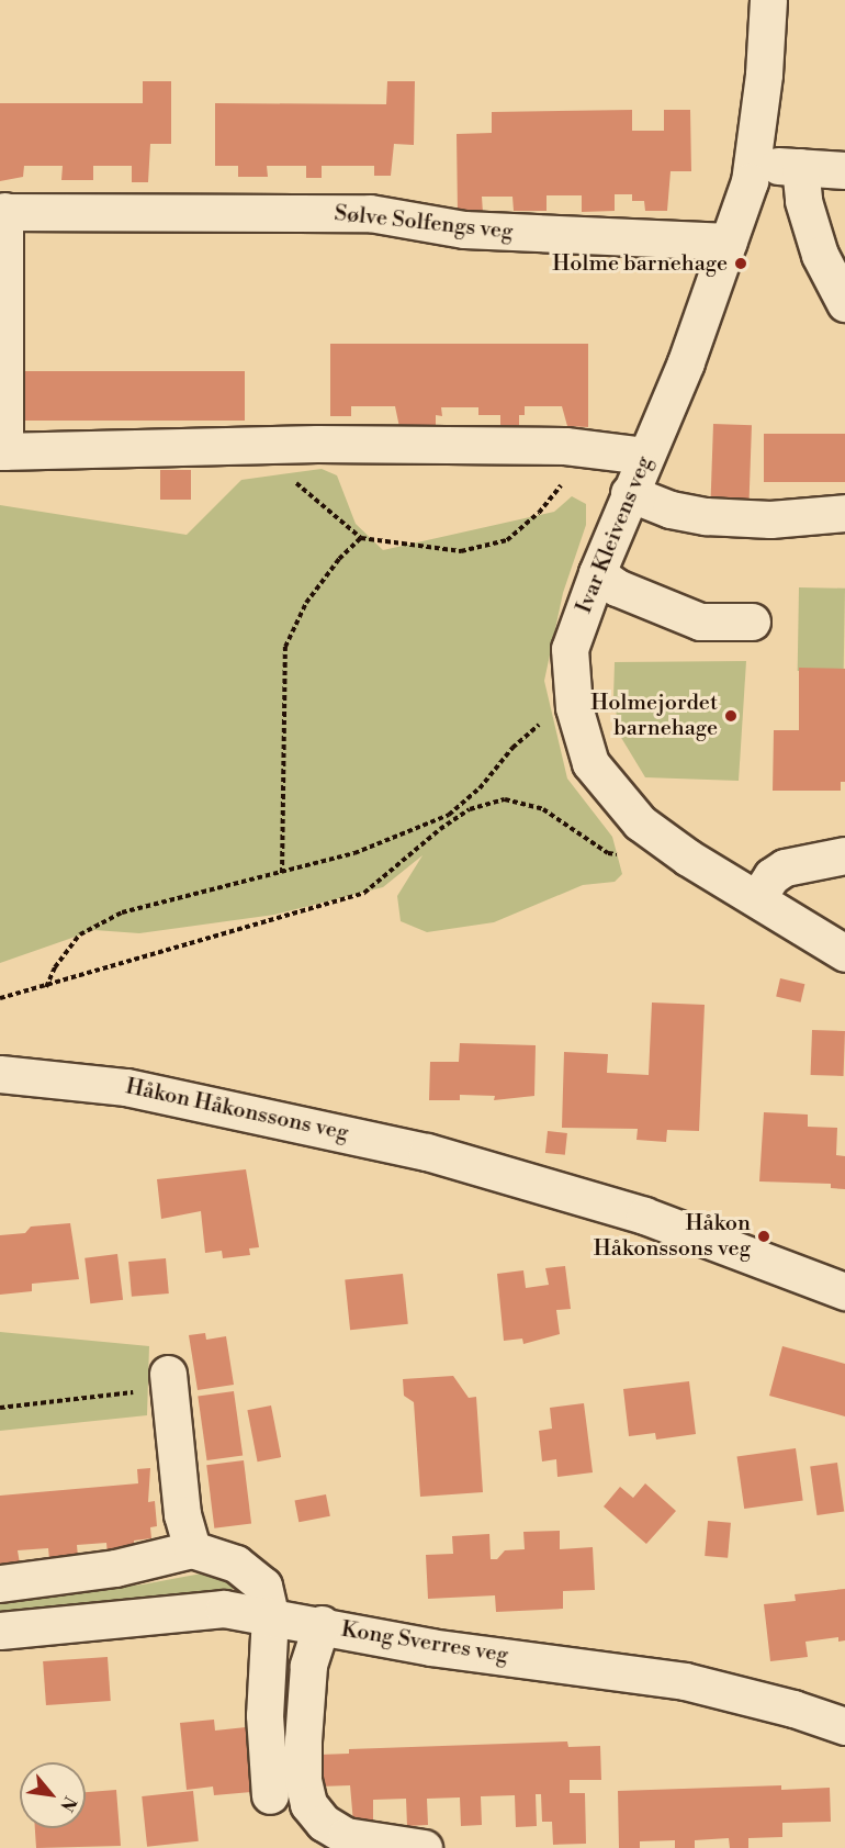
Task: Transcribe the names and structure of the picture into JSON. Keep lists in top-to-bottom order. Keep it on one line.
{"streets":{"street":["Sølve Solfengs veg","Ivar Kleivens veg","Håkon Håkonssons veg","Kong Sverres veg"]},"crossings":[["Sølve Solfengs veg","Ivar Kleivens veg"]],"places":["Holme barnehage","Holmejordet barnehage","Håkon Håkonssons veg"],"north":"bottom right"}
